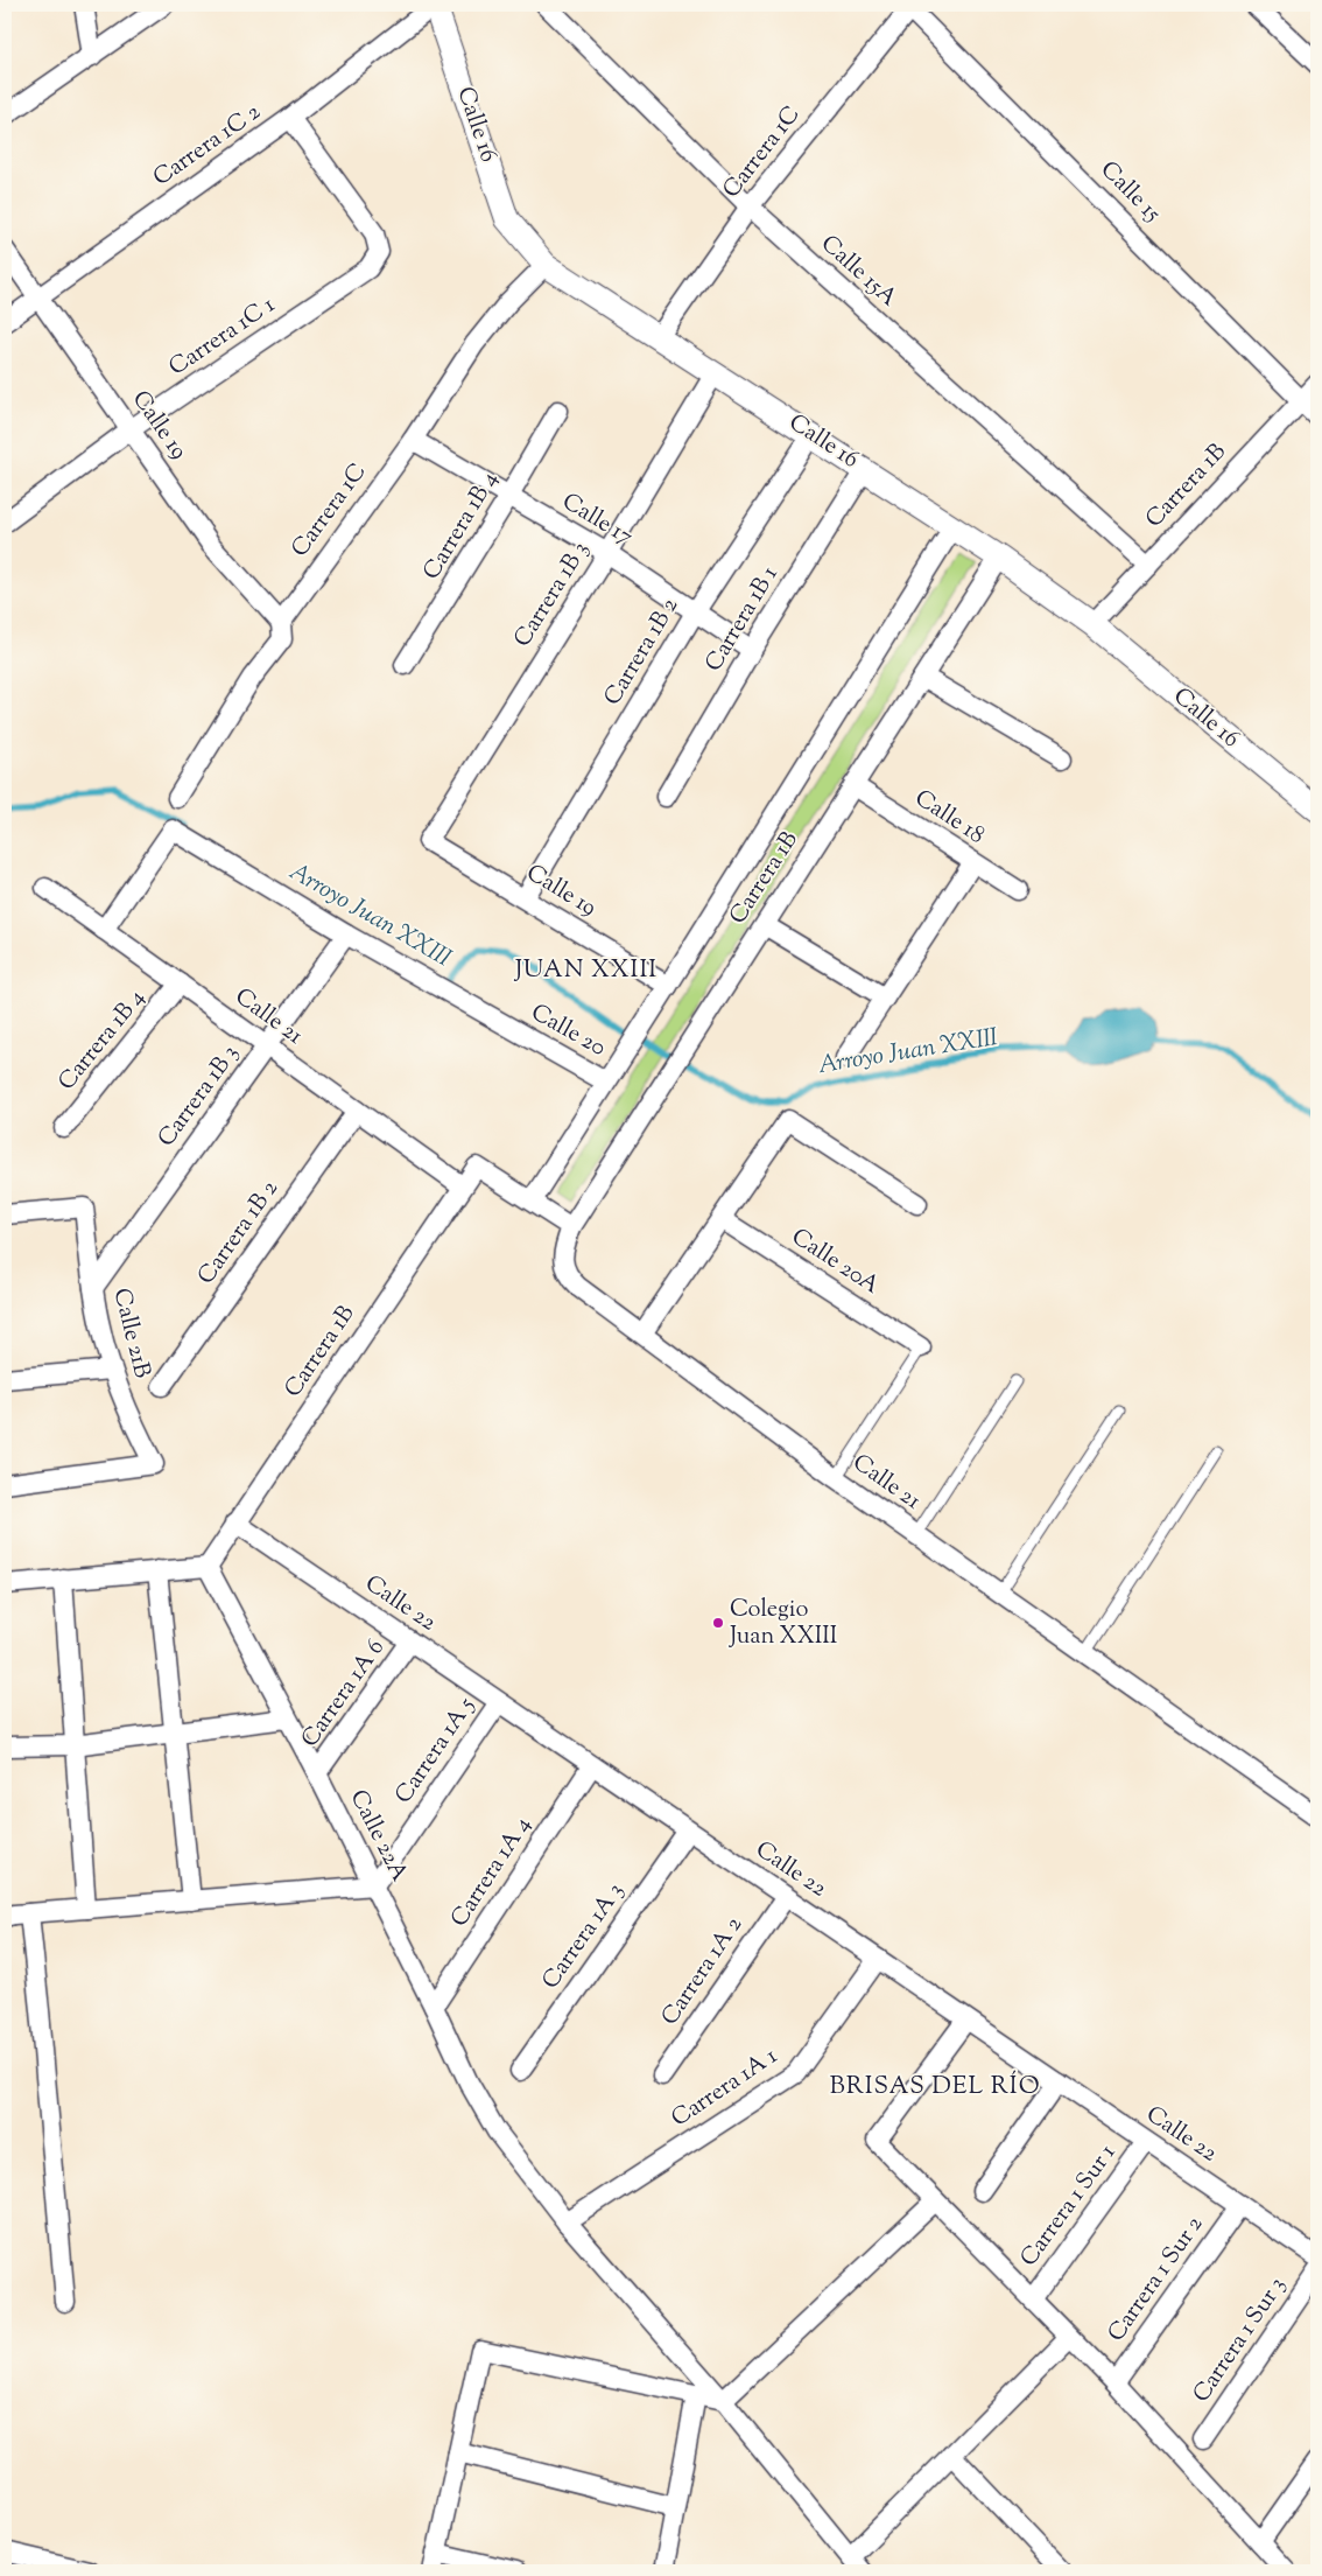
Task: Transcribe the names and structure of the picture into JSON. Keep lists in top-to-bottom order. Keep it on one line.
{"streets":{"street":["Calle 16","Carrera 1C 2","Carrera 1C","Calle 15","Calle 15A","Carrera 1C 1","Calle 19","Carrera 1B","Calle 17","Carrera 1B 4","Carrera 1B 3","Carrera 1B 1","Carrera 1B 2","Calle 18","Calle 21","Calle 20","Calle 20A","Calle 21B","Calle 22","Carrera 1A 6","Carrera 1A 5","Calle 22A","Carrera 1A 4","Carrera 1A 3","Carrera 1A 2","Carrera 1A 1","Carrera 1 Sur 1","Carrera 1 Sur 2","Carrera 1 Sur 3"]},"crossings":[["Calle 16","Carrera 1C 2"],["Calle 16","Carrera 1C"],["Calle 16","Carrera 1B"],["Calle 16","Carrera 1B 3"],["Calle 16","Carrera 1B 1"],["Calle 16","Carrera 1B 2"],["Carrera 1C 2","Carrera 1C 1"],["Carrera 1C 2","Calle 19"],["Carrera 1C","Calle 15"],["Carrera 1C","Calle 15A"],["Carrera 1C","Calle 19"],["Carrera 1C","Calle 17"],["Calle 15","Carrera 1B"],["Calle 15A","Carrera 1B"],["Carrera 1C 1","Calle 19"],["Calle 19","Carrera 1B"],["Calle 19","Carrera 1B 3"],["Calle 19","Carrera 1B 2"],["Carrera 1B","Calle 18"],["Carrera 1B","Calle 21"],["Carrera 1B","Calle 20"],["Carrera 1B","Calle 22"],["Carrera 1B","Calle 22A"],["Calle 17","Carrera 1B 4"],["Calle 17","Carrera 1B 3"],["Calle 17","Carrera 1B 1"],["Calle 17","Carrera 1B 2"],["Carrera 1B 4","Calle 21"],["Carrera 1B 3","Calle 21"],["Carrera 1B 3","Calle 20"],["Carrera 1B 3","Calle 21B"],["Carrera 1B 2","Calle 21"],["Calle 21","Calle 20"],["Calle 22","Carrera 1A 6"],["Calle 22","Carrera 1A 5"],["Calle 22","Carrera 1A 4"],["Calle 22","Carrera 1A 3"],["Calle 22","Carrera 1A 2"],["Calle 22","Carrera 1A 1"],["Calle 22","Carrera 1 Sur 1"],["Calle 22","Carrera 1 Sur 2"],["Carrera 1A 6","Calle 22A"],["Carrera 1A 5","Calle 22A"],["Calle 22A","Carrera 1A 4"],["Calle 22A","Carrera 1A 1"]],"districts":["JUAN XXIII","BRISAS DEL RÍO"],"water":["Arroyo Juan XXIII"],"places":["Colegio Juan XXIII"]}
